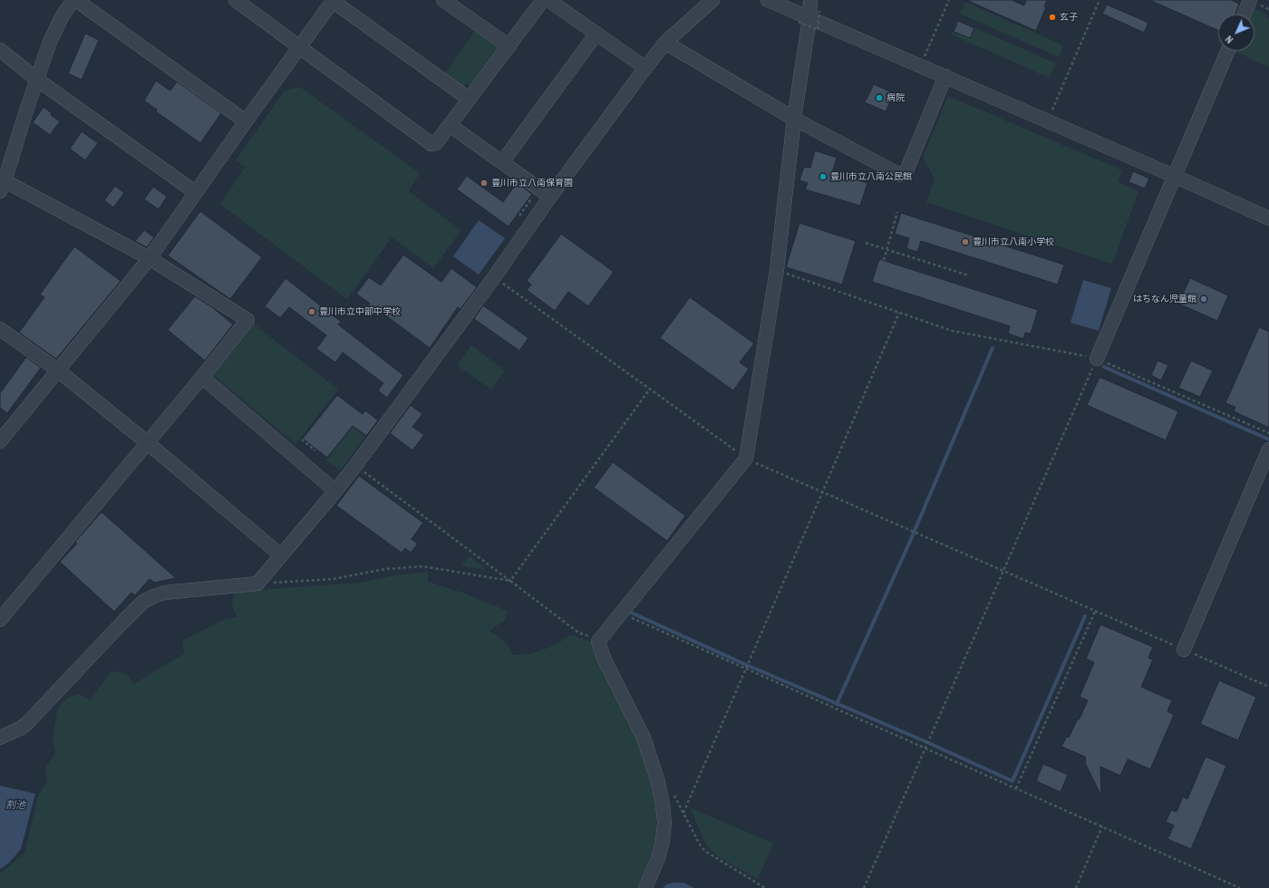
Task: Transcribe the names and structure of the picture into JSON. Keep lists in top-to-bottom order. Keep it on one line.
{"water":["割池"],"places":["玄子","病院","豊川市立八南公民館","豊川市立八南保育園","豊川市立八南小学校","はちなん児童館","豊川市立中部中学校"],"north":"bottom left"}
